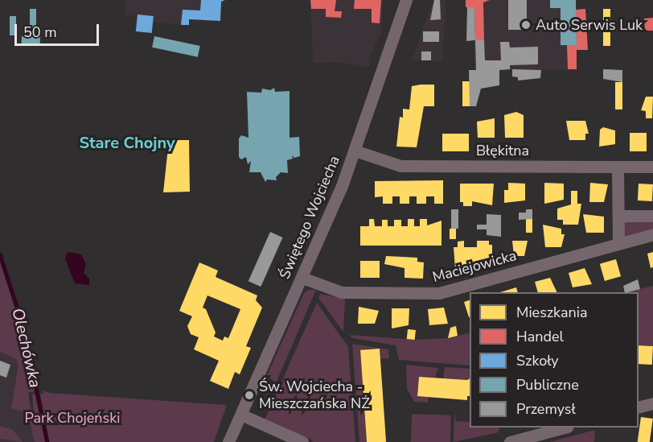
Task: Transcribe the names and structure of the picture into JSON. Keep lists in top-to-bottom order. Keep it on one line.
{"streets":{"street":["Błękitna","Świętego Wojciecha","Maciejowicka"]},"crossings":[["Błękitna","Świętego Wojciecha"],["Świętego Wojciecha","Maciejowicka"]],"districts":["Stare Chojny"],"water":["Olechówka"],"parks":["Park Chojeński"],"places":["Auto Serwis Luk","Św. Wojciecha - Mieszczańska NŻ"],"legend":["Mieszkania","Handel","Szkoły","Publiczne","Przemysł"],"scale_bar":"50 m"}
